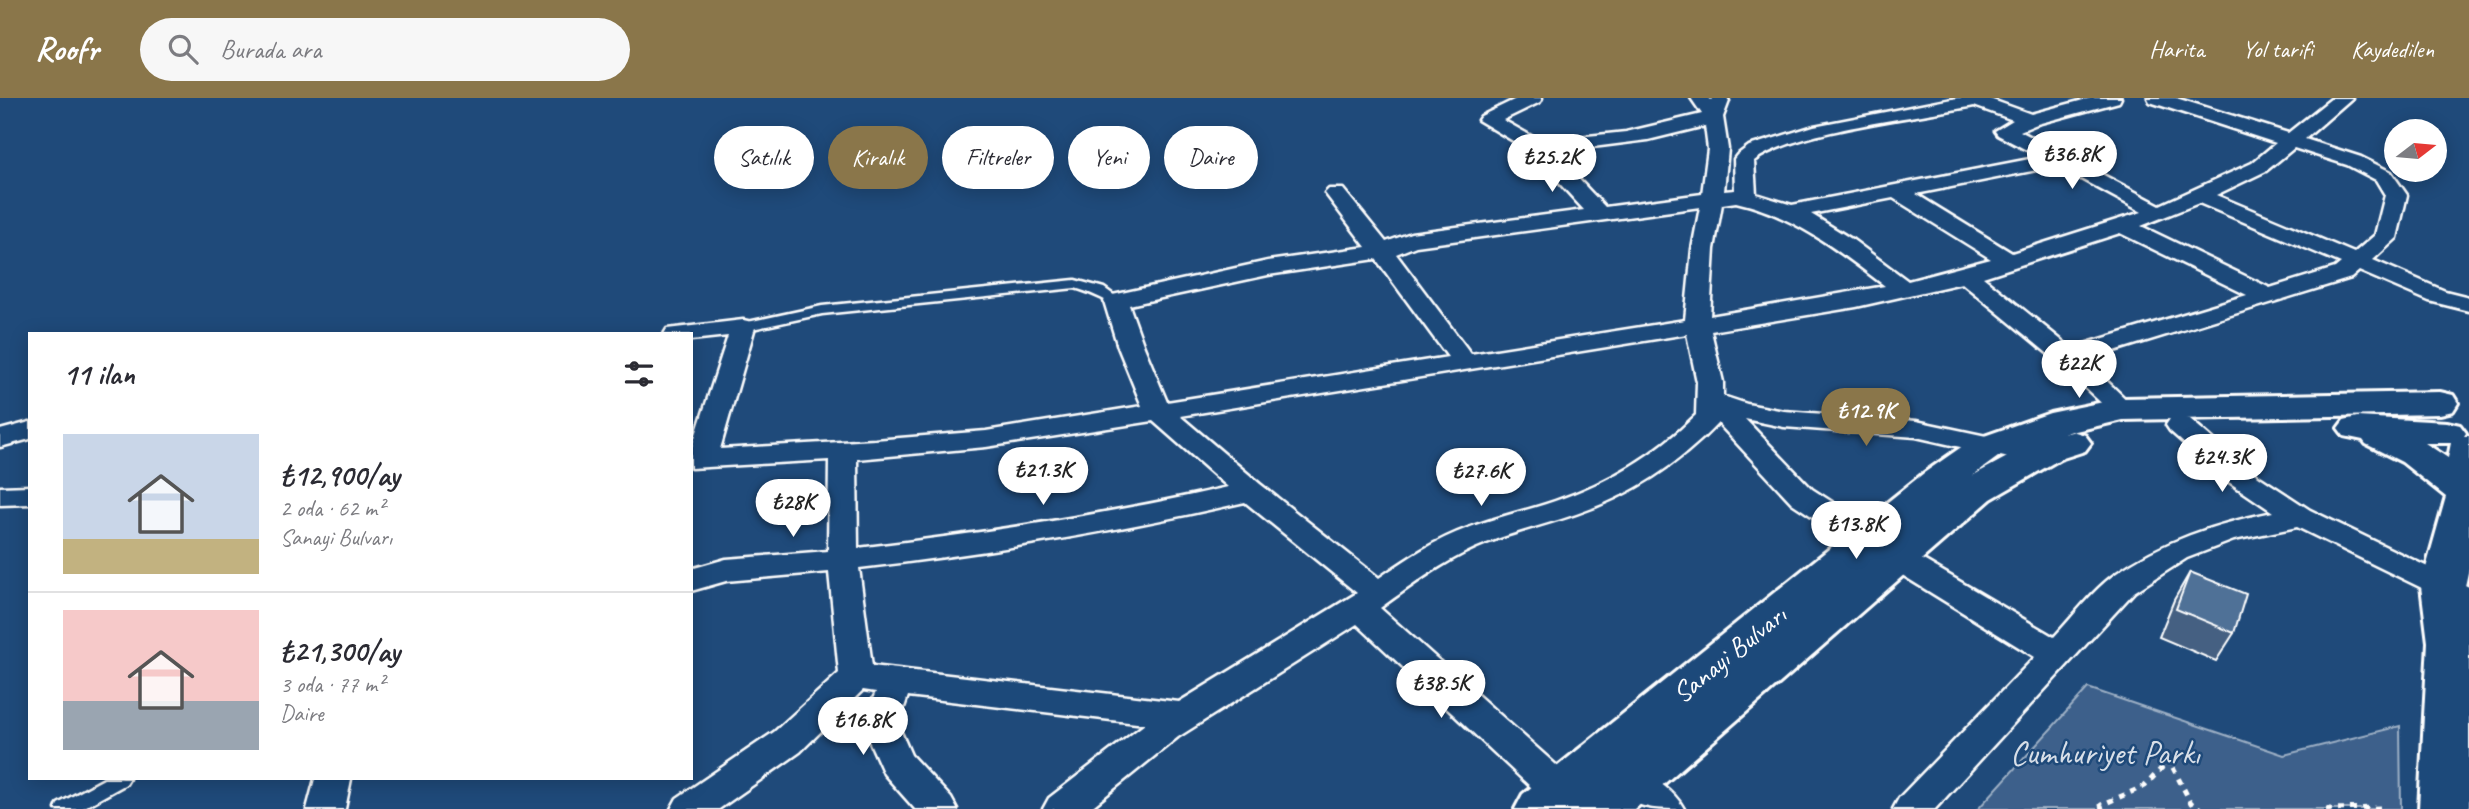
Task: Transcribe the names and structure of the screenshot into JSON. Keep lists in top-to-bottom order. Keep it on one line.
{"streets":{"main road":["Sanayi Bulvarı"]},"parks":["Cumhuriyet Parkı"],"north":"right","page":{"header":"Roofr","search":"Burada ara","nav":["Harita","Yol tarifi","Kaydedilen"],"chip":["Satılık","Kiralık","Filtreler","Yeni","Daire"],"price":["₺36.8K","₺25.2K","₺22K","₺12.9K","₺24.3K","₺21.3K","₺27.6K","₺28K","₺13.8K","₺38.5K","₺16.8K"],"heading":"11 ilan","list":[{"name":"₺12,900/ay","note":"2 oda · 62 m² · Sanayi Bulvarı"},{"name":"₺21,300/ay","note":"3 oda · 77 m² · Daire"}]}}
